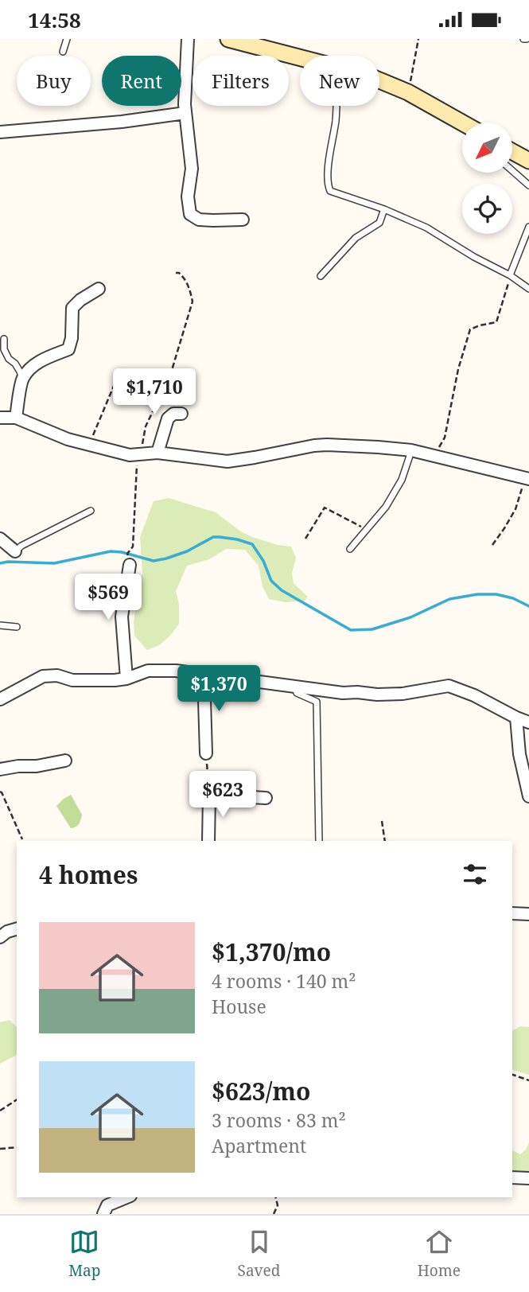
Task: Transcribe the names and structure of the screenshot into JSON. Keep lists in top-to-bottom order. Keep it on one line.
{"north":"bottom left","page":{"status":"14:58","chip":["Buy","Rent","Filters","New"],"price":["$1,710","$569","$1,370","$623"],"heading":"4 homes","list":[{"name":"$1,370/mo","note":"4 rooms · 140 m² · House"},{"name":"$623/mo","note":"3 rooms · 83 m² · Apartment"}],"tabs":["Map","Saved","Home"]}}
